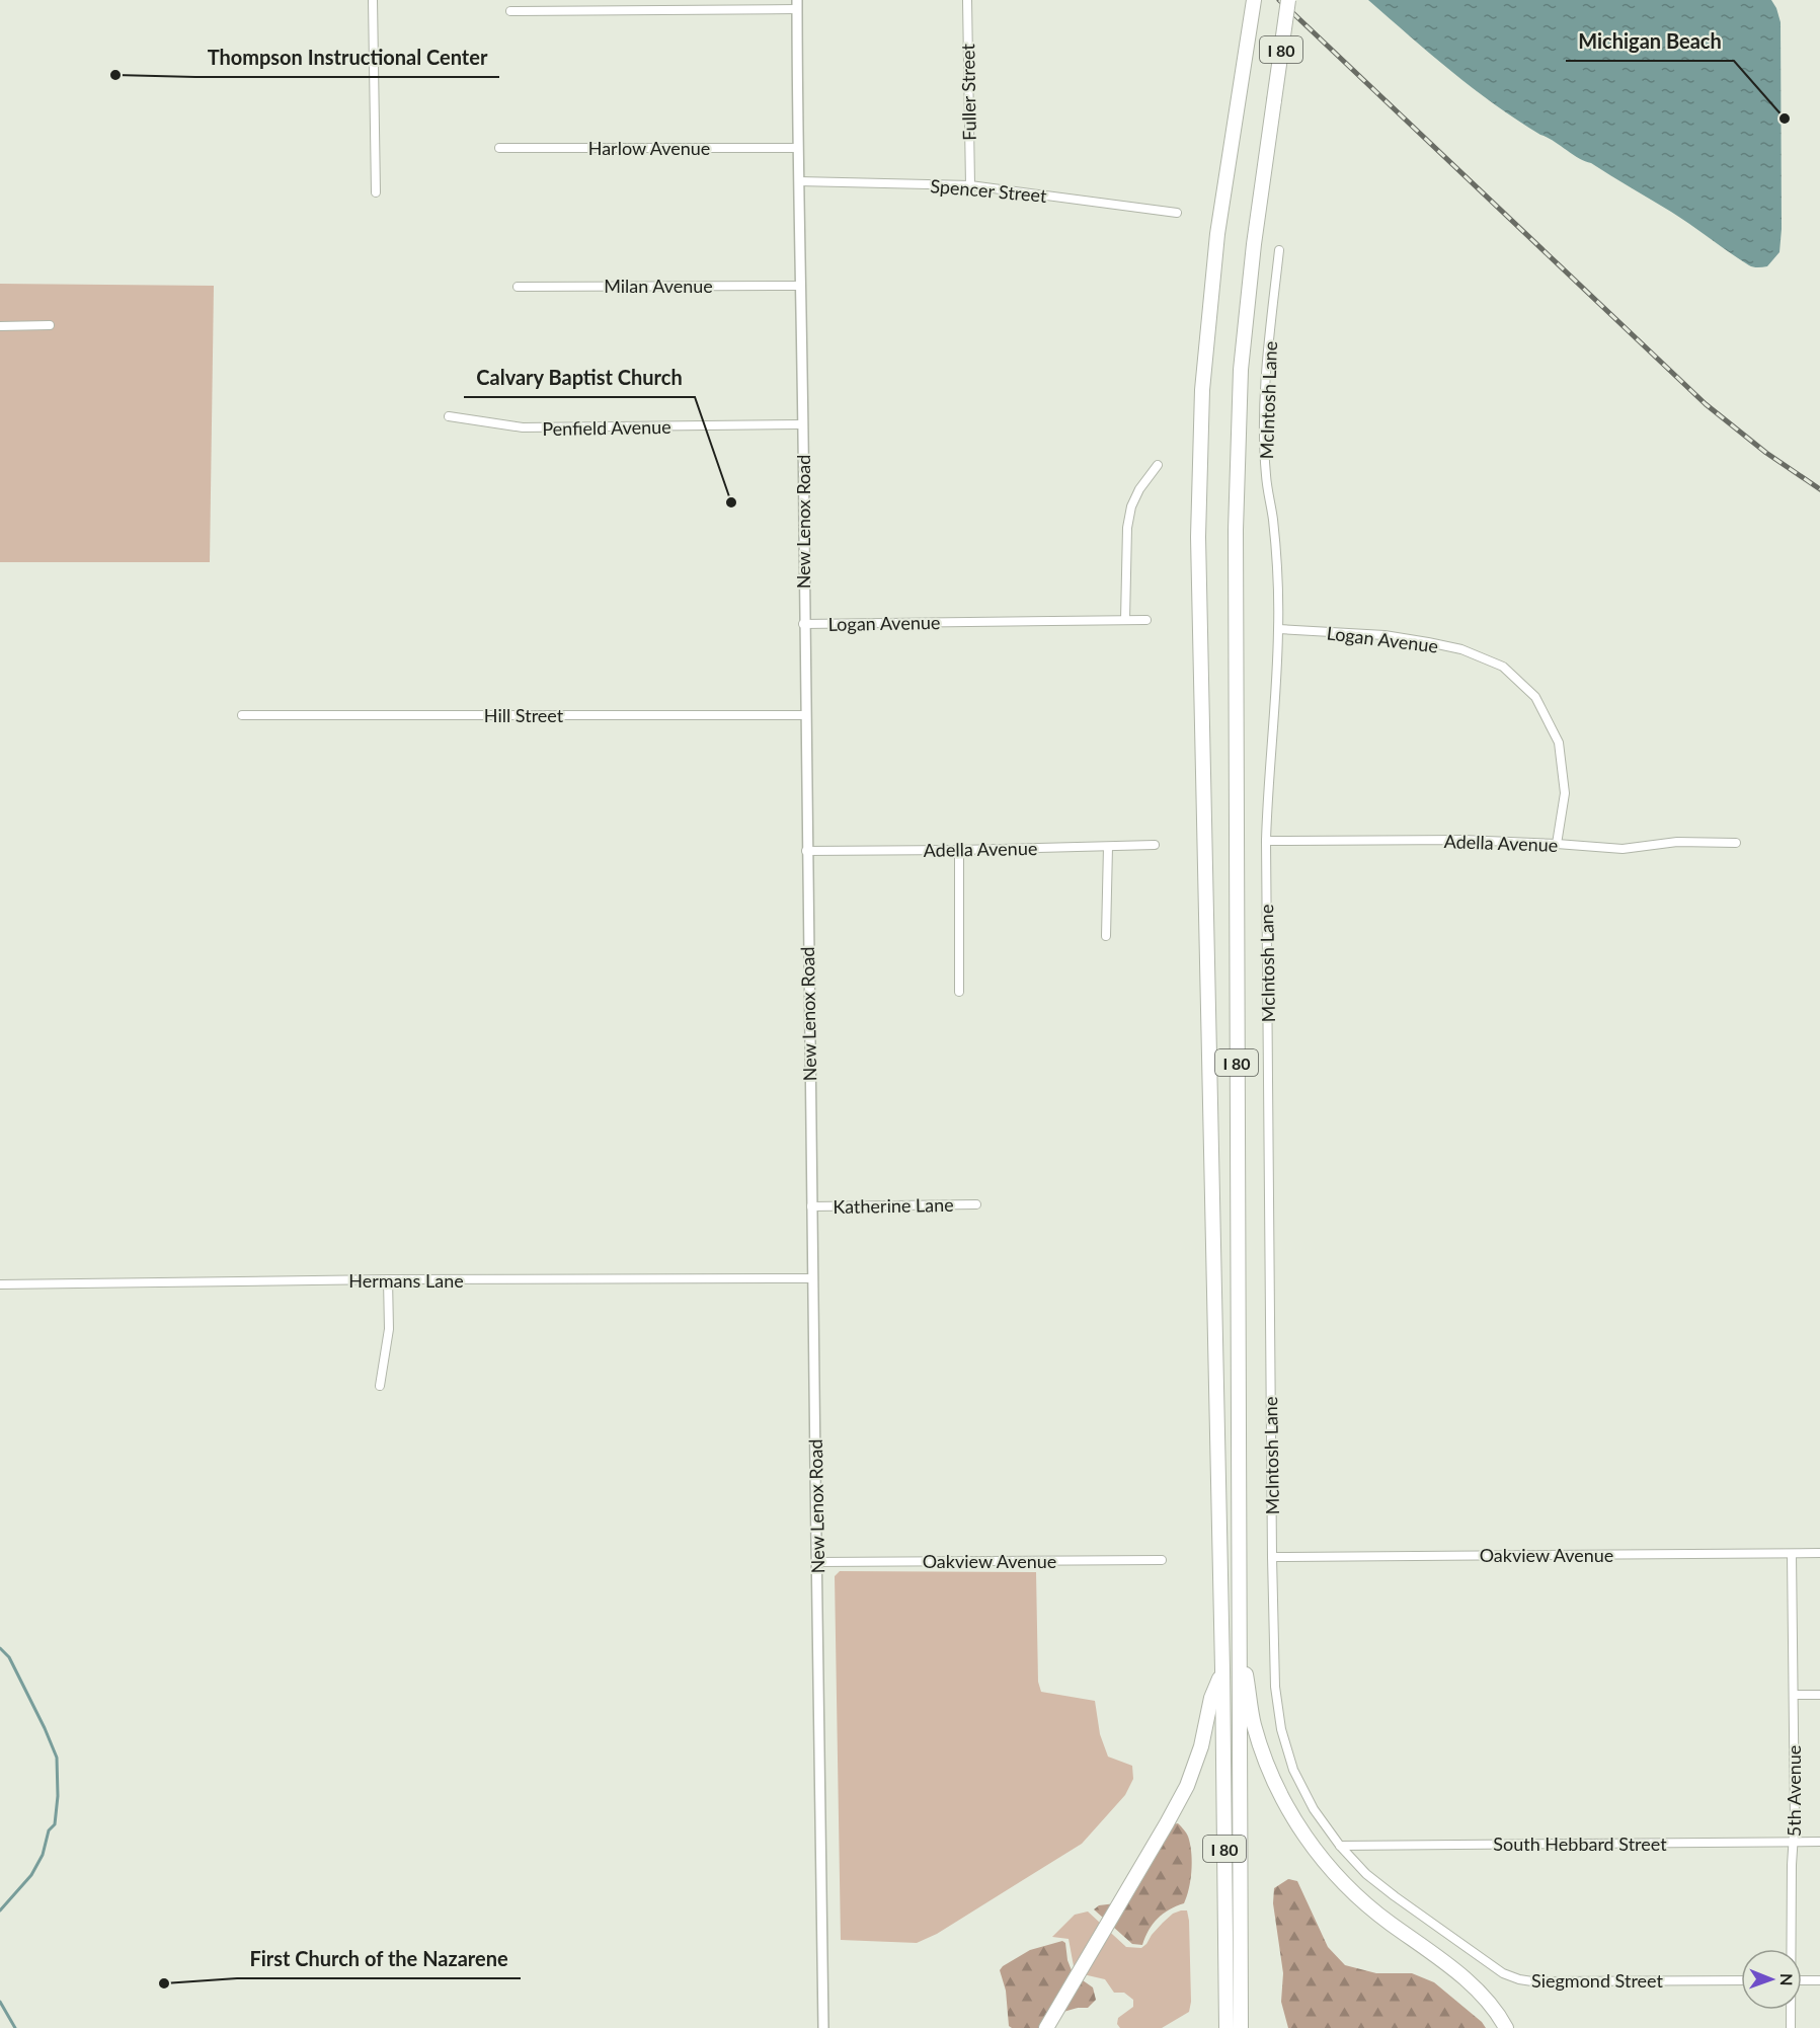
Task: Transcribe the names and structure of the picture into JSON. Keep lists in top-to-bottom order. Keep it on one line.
{"streets":{"highway":["I 80"],"street":["Fuller Street","Harlow Avenue","Spencer Street","Milan Avenue","McIntosh Lane","Penfield Avenue","New Lenox Road","Logan Avenue","Hill Street","Adella Avenue","Katherine Lane","Hermans Lane","Oakview Avenue","5th Avenue","South Hebbard Street","Siegmond Street"]},"crossings":[["Fuller Street","Spencer Street"],["Harlow Avenue","New Lenox Road"],["Spencer Street","New Lenox Road"],["Milan Avenue","New Lenox Road"],["McIntosh Lane","Logan Avenue"],["McIntosh Lane","Adella Avenue"],["McIntosh Lane","Oakview Avenue"],["McIntosh Lane","South Hebbard Street"],["McIntosh Lane","Siegmond Street"],["Penfield Avenue","New Lenox Road"],["New Lenox Road","Logan Avenue"],["New Lenox Road","Hill Street"],["New Lenox Road","Adella Avenue"],["New Lenox Road","Katherine Lane"],["New Lenox Road","Hermans Lane"],["New Lenox Road","Oakview Avenue"],["Logan Avenue","Adella Avenue"],["Oakview Avenue","5th Avenue"],["5th Avenue","South Hebbard Street"],["South Hebbard Street","Siegmond Street"]],"places":["Thompson Instructional Center","Michigan Beach","Calvary Baptist Church","First Church of the Nazarene"],"north":"right"}
